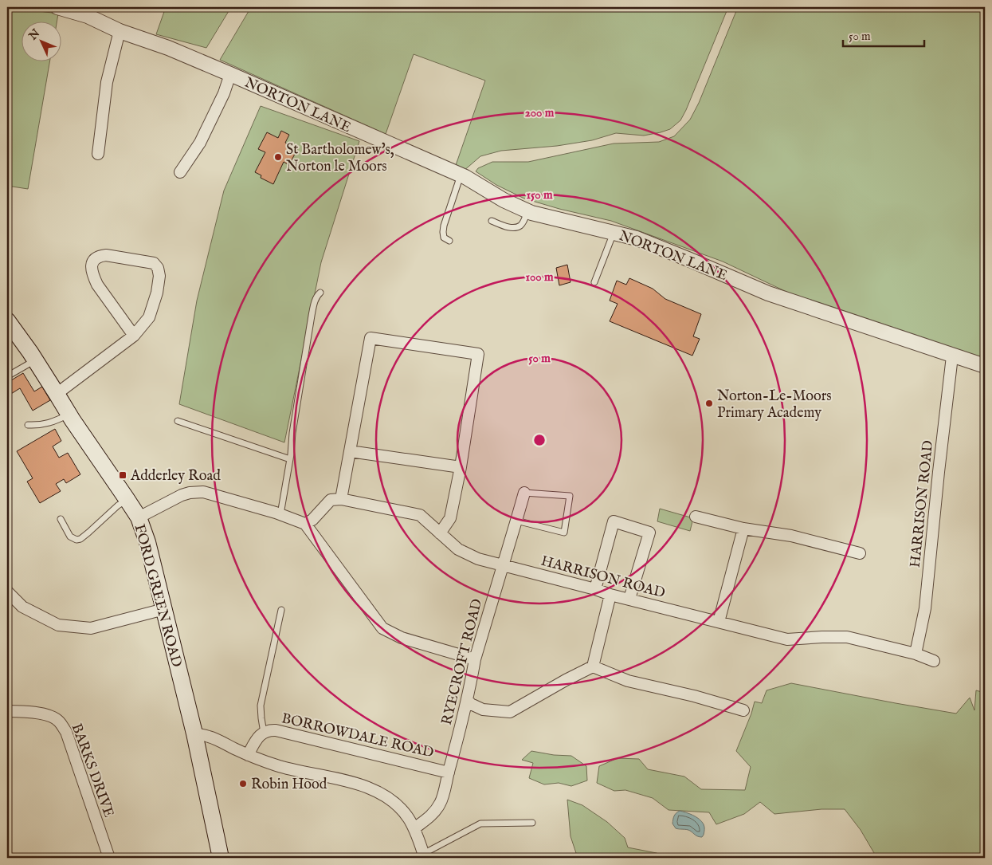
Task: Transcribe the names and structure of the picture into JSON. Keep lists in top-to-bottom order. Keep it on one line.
{"streets":{"main road":["FORD GREEN ROAD"],"street":["NORTON LANE","HARRISON ROAD","RYECROFT ROAD","BORROWDALE ROAD","BARKS DRIVE"]},"crossings":[["NORTON LANE","HARRISON ROAD"],["HARRISON ROAD","RYECROFT ROAD"],["RYECROFT ROAD","BORROWDALE ROAD"]],"places":{"other":["St Bartholomew's, Norton le Moors","Norton-Le-Moors Primary Academy","Robin Hood"],"transit":["Adderley Road"]},"scale_bar":"50 m","north":"top left","rings":["200 m","150 m","100 m","50 m"]}
